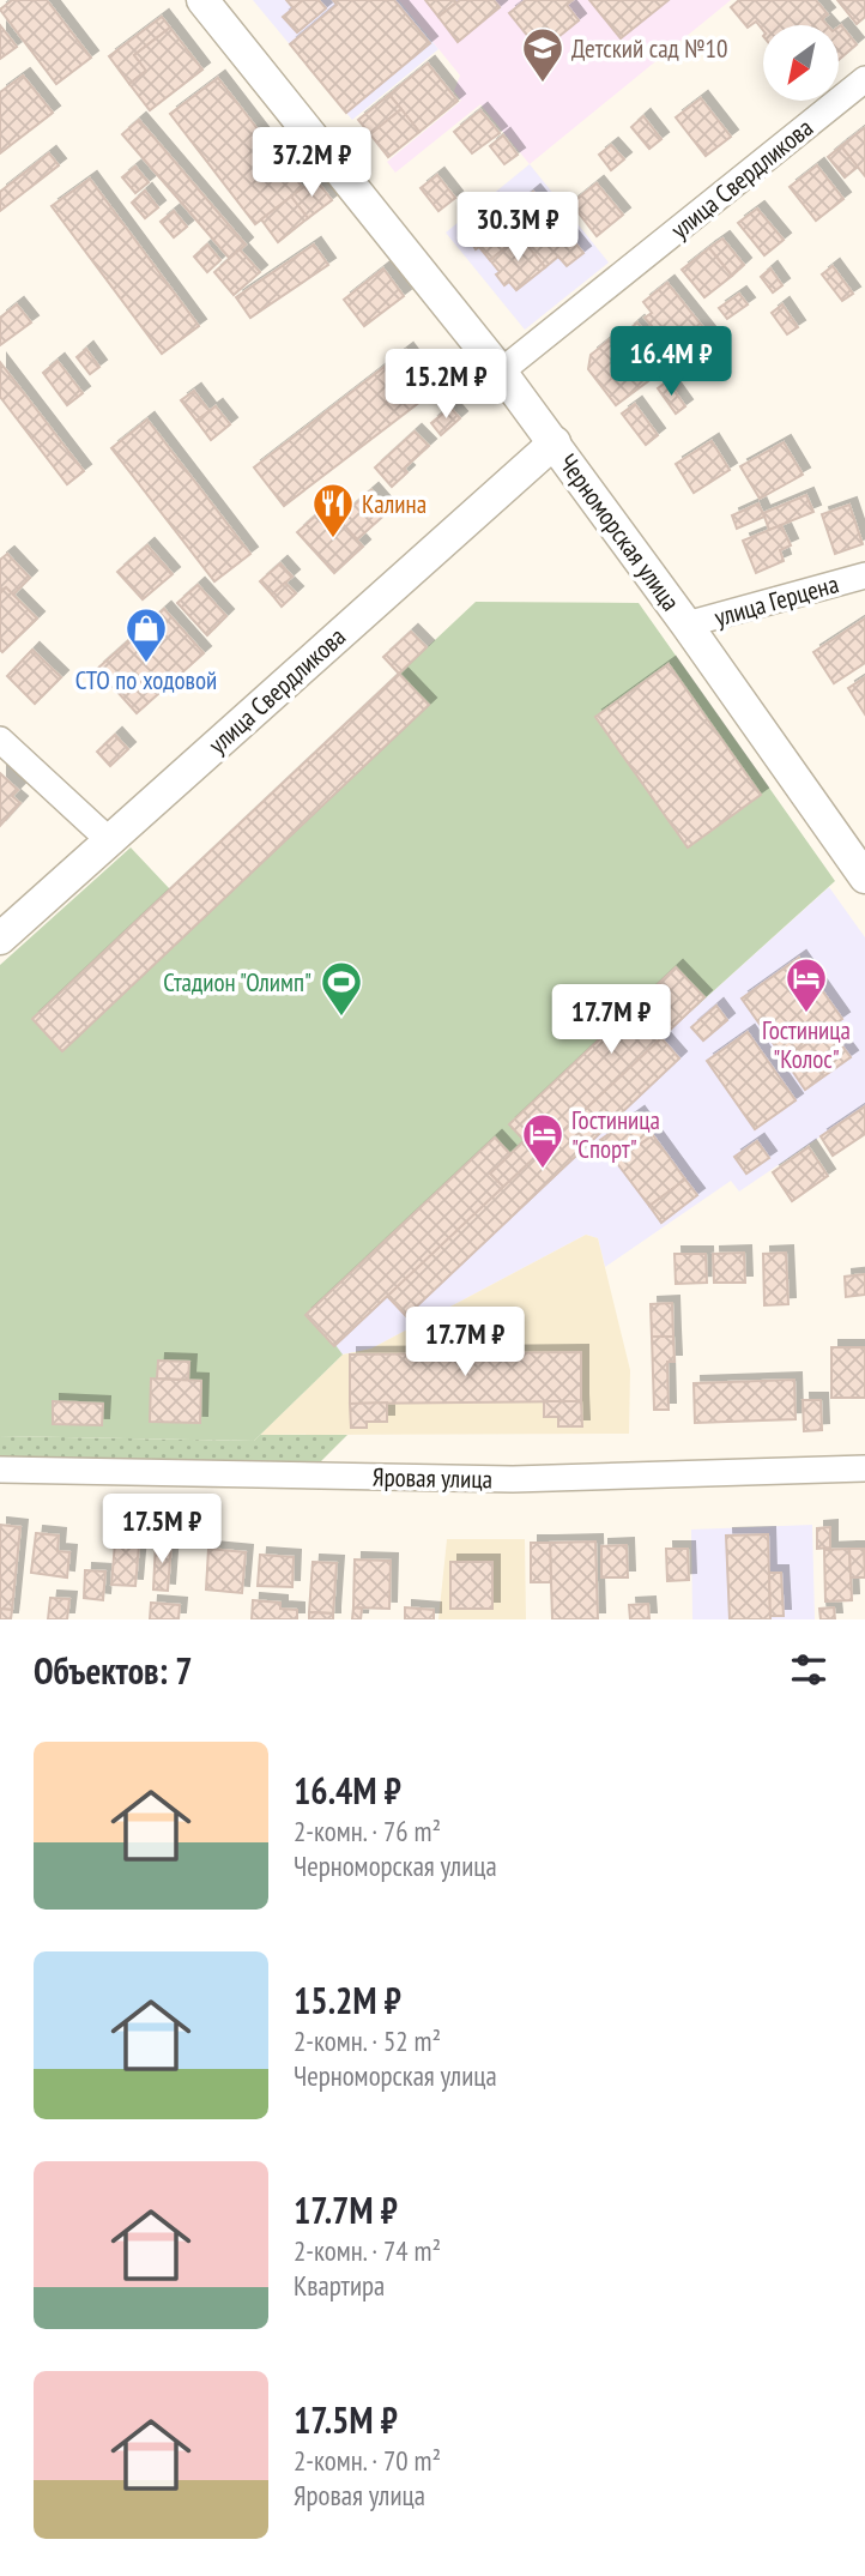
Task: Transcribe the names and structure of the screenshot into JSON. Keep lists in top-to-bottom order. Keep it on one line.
{"streets":{"street":["улица Свердликова","Черноморская улица","улица Герцена","Яровая улица"]},"crossings":[["улица Свердликова","Черноморская улица"],["Черноморская улица","улица Герцена"]],"places":{"school or university":["Детский сад №10"],"restaurant":["Калина"],"shop":["СТО по ходовой"],"hotel":["Гостиница \"Колос\"","Гостиница \"Спорт\""],"sports":["Стадион \"Олимп\""]},"north":"bottom left","page":{"price":["37.2M ₽","30.3M ₽","16.4M ₽","15.2M ₽","17.7M ₽","17.7M ₽","17.5M ₽"],"heading":"Объектов: 7","list":[{"name":"16.4M ₽","note":"2-комн. · 76 m² · Черноморская улица"},{"name":"15.2M ₽","note":"2-комн. · 52 m² · Черноморская улица"},{"name":"17.7M ₽","note":"2-комн. · 74 m² · Квартира"},{"name":"17.5M ₽","note":"2-комн. · 70 m² · Яровая улица"}]}}
